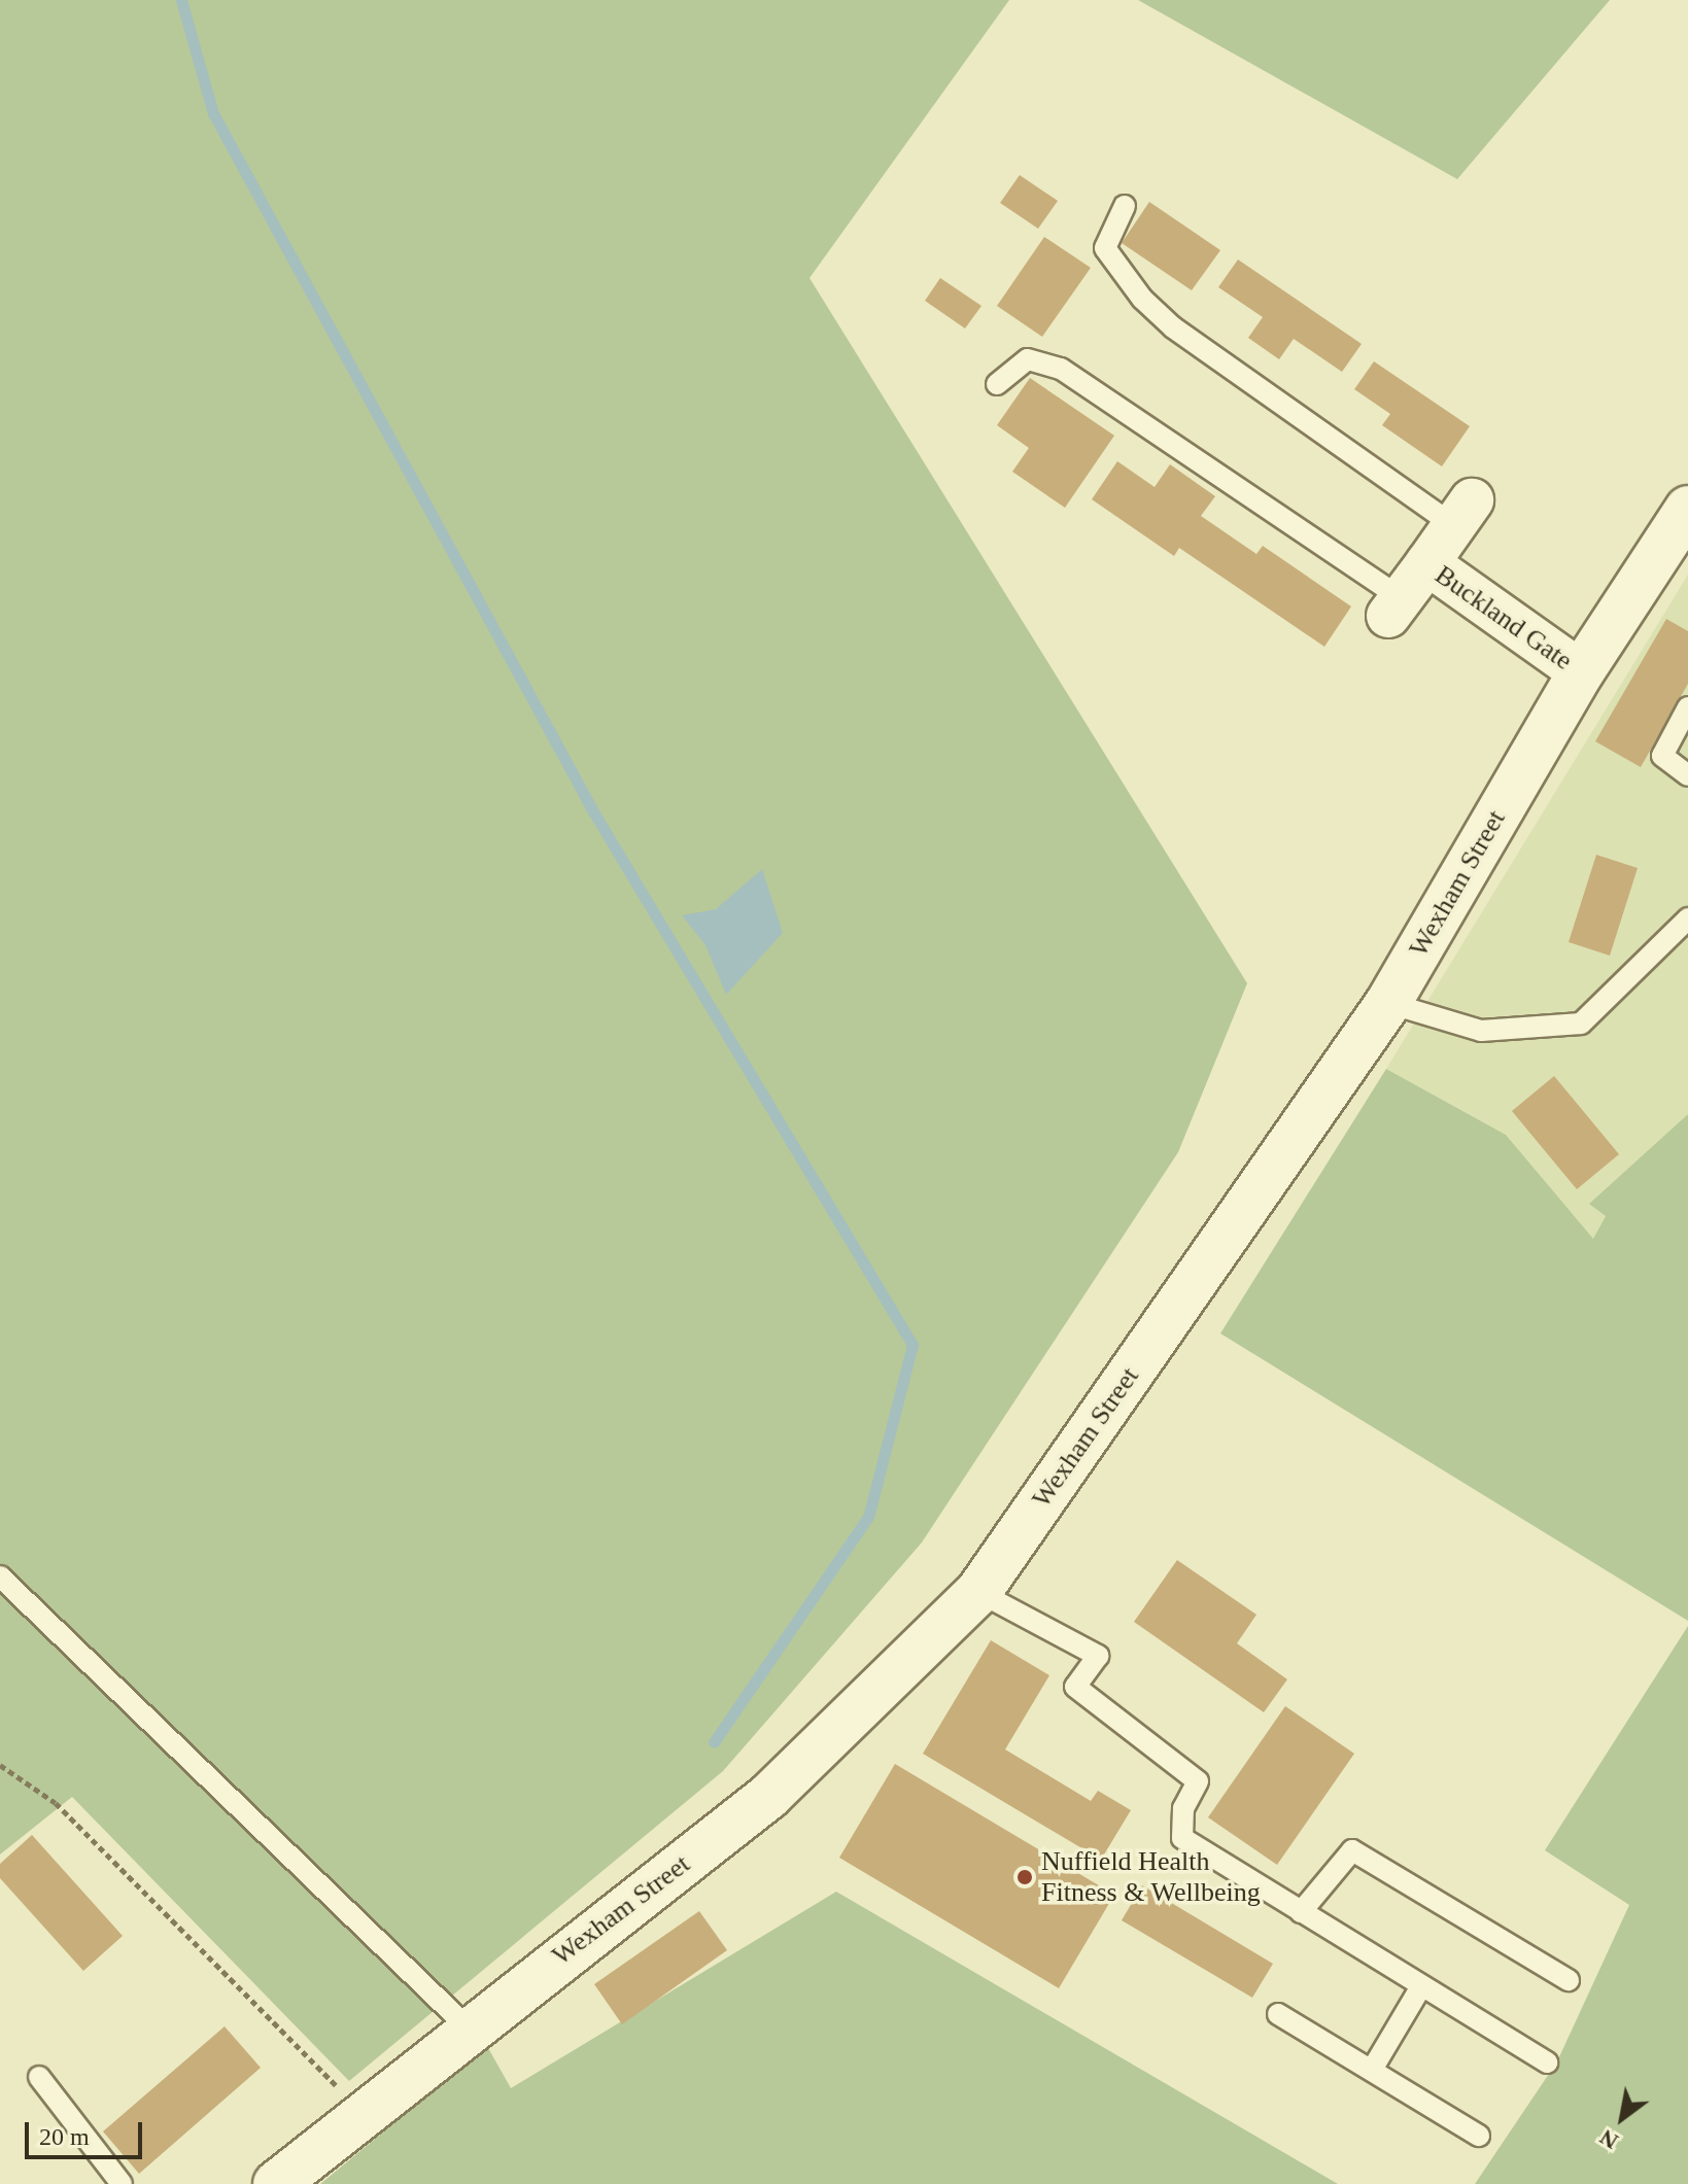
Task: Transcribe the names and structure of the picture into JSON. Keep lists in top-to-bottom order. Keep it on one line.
{"streets":{"street":["Buckland Gate","Wexham Street"]},"crossings":[["Buckland Gate","Wexham Street"]],"places":["Nuffield Health Fitness & Wellbeing"],"scale_bar":"20 m","north":"bottom left"}
